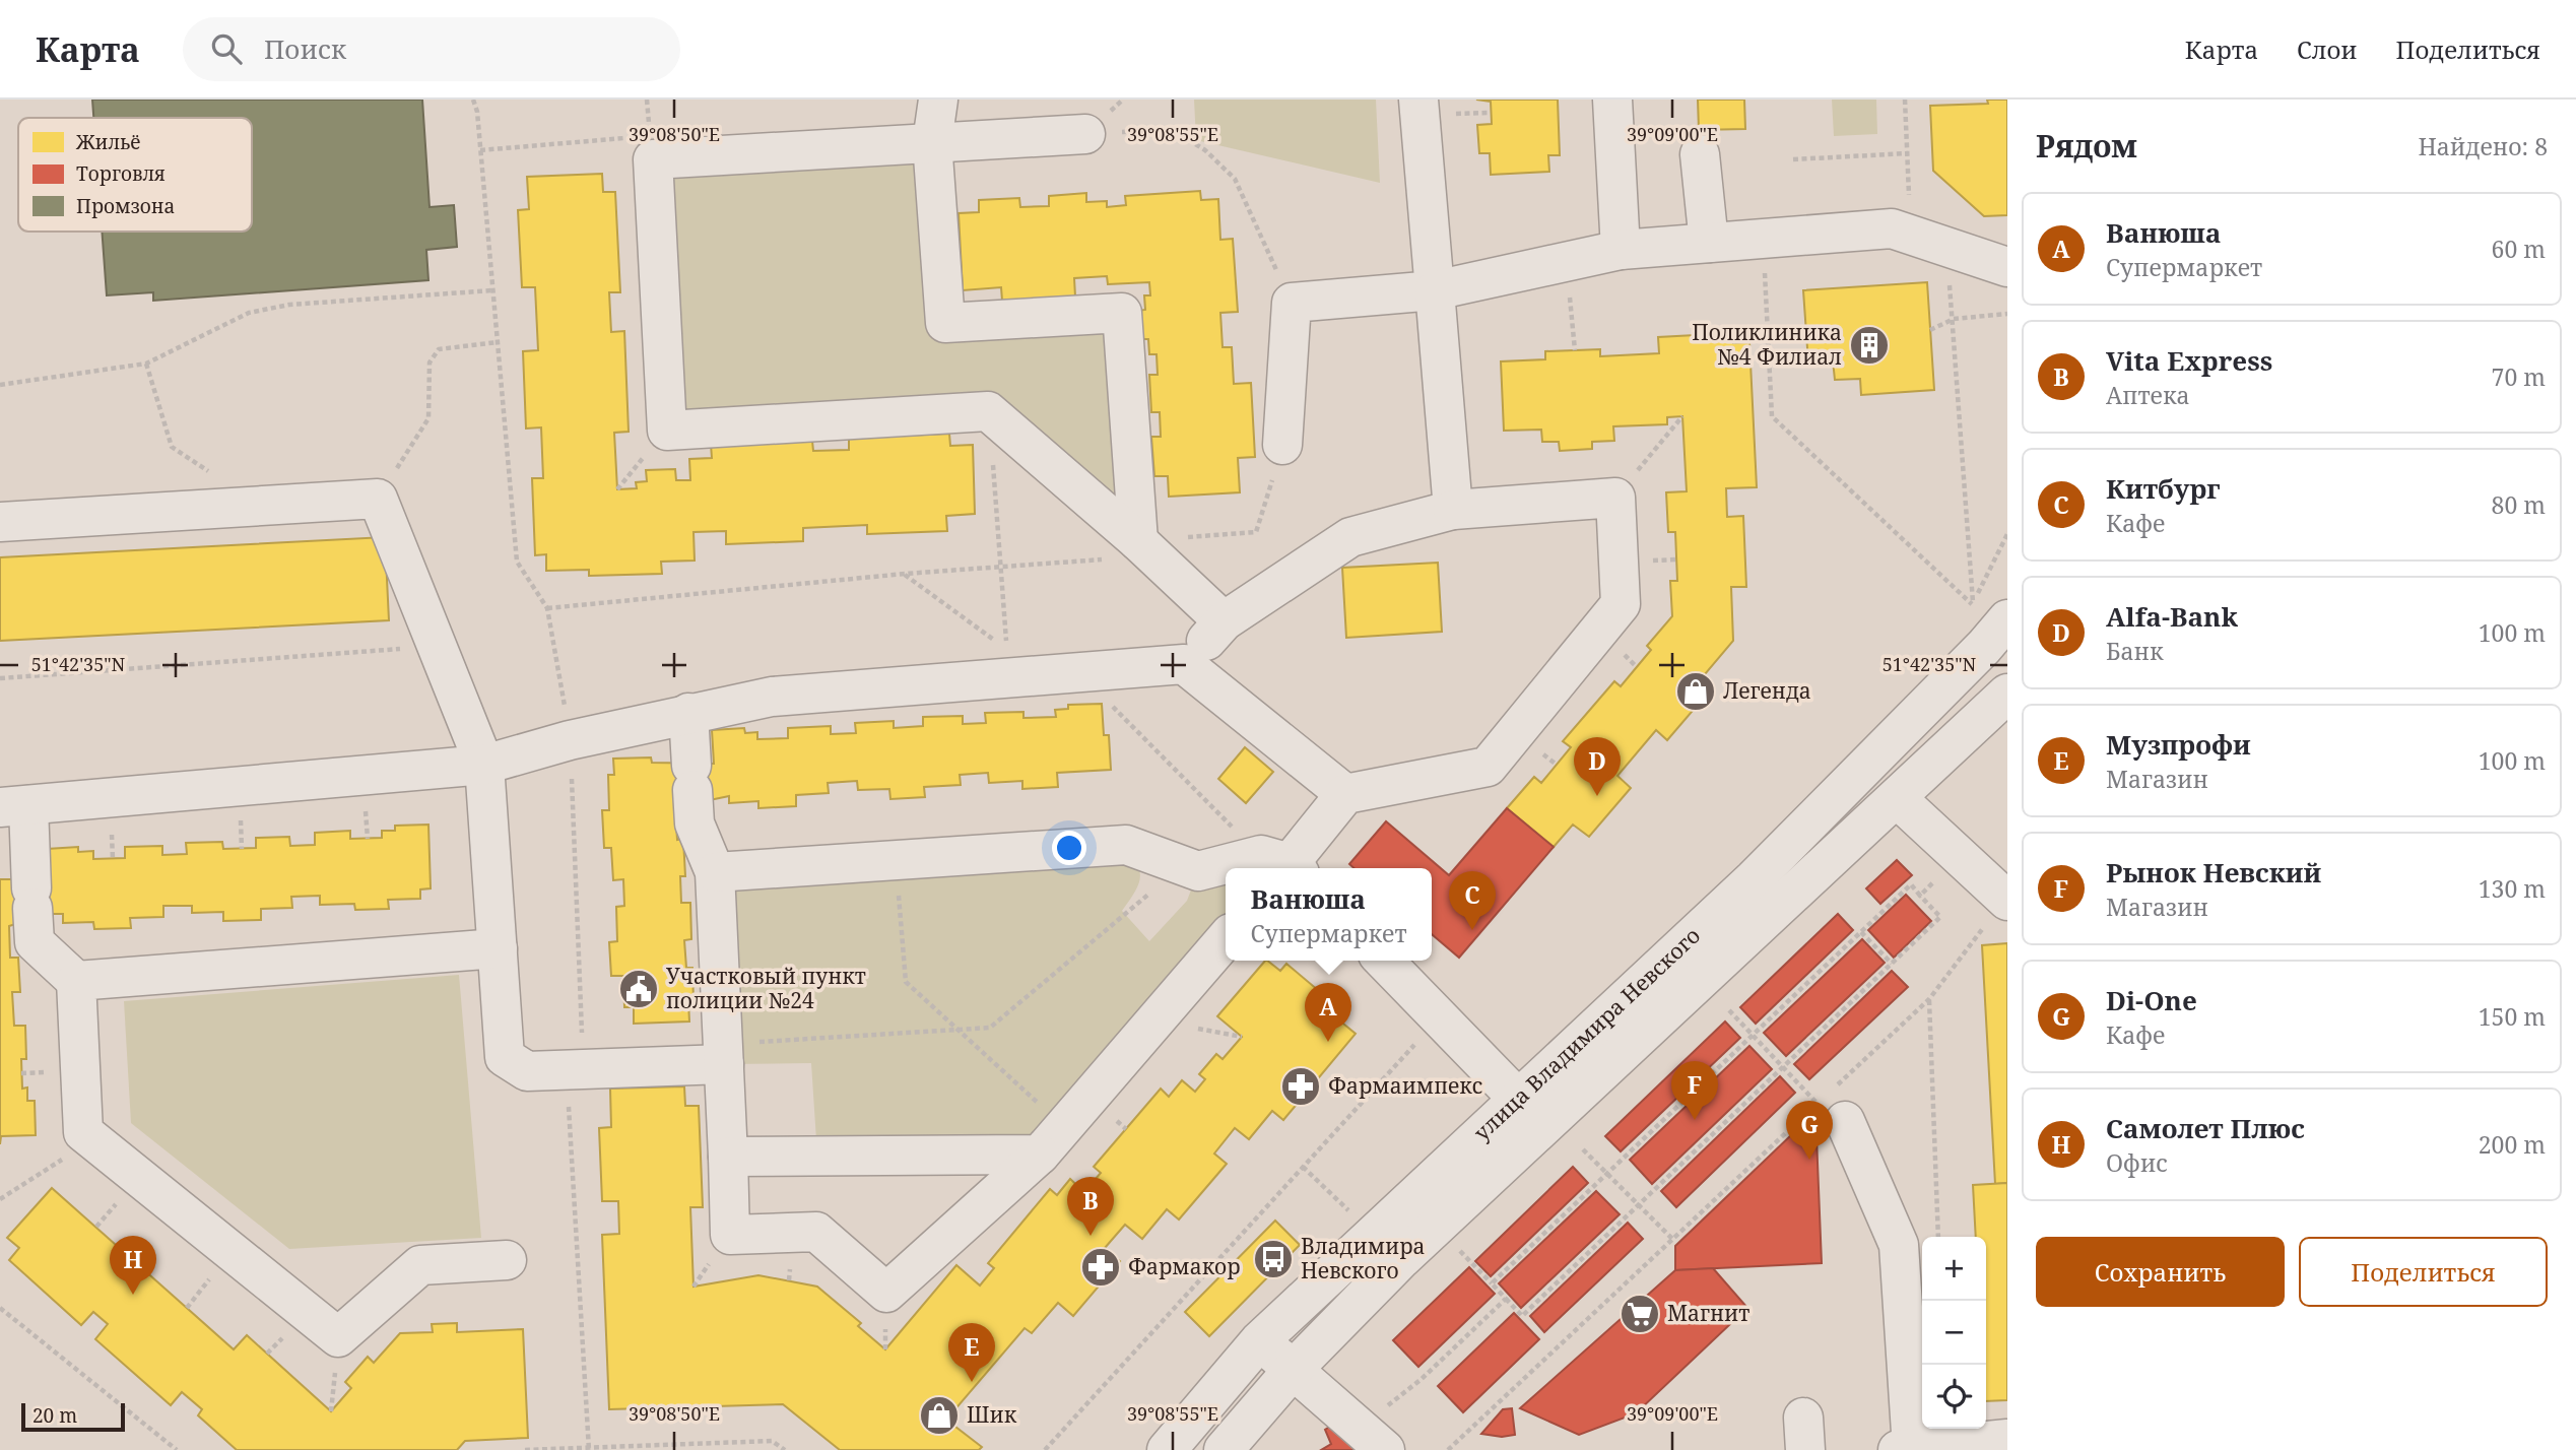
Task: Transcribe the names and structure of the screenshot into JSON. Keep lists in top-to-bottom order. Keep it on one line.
{"streets":{"street":["улица Владимира Невского"]},"places":{"building":["Поликлиника №4 Филиал"],"shop":["Легенда","Шик"],"public building":["Участковый пункт полиции №24"],"pharmacy":["Фармаимпекс","Фармакор"],"bus stop":["Владимира Невского"],"supermarket":["Магнит"]},"legend":["Жильё","Торговля","Промзона"],"scale_bar":"20 m","page":{"header":"Карта","search":"Поиск","nav":["Карта","Слои","Поделиться"],"heading":["Рядом","Найдено: 8"],"list":[{"mark":"A","name":"Ванюша","note":"Супермаркет","value":"60 m"},{"mark":"B","name":"Vita Express","note":"Аптека","value":"70 m"},{"mark":"C","name":"Китбург","note":"Кафе","value":"80 m"},{"mark":"D","name":"Alfa-Bank","note":"Банк","value":"100 m"},{"mark":"E","name":"Музпрофи","note":"Магазин","value":"100 m"},{"mark":"F","name":"Рынок Невский","note":"Магазин","value":"130 m"},{"mark":"G","name":"Di-One","note":"Кафе","value":"150 m"},{"mark":"H","name":"Самолет Плюс","note":"Офис","value":"200 m"}],"pins":["D","C","A","F","G","B","H","E"],"popup":["Ванюша","Супермаркет"],"buttons":["Сохранить","Поделиться"],"map_buttons":["+","−"],"scale":"20 m"},"coordinates":["39°08'50\"E","39°08'55\"E","39°09'00\"E","51°42'35\"N"]}
